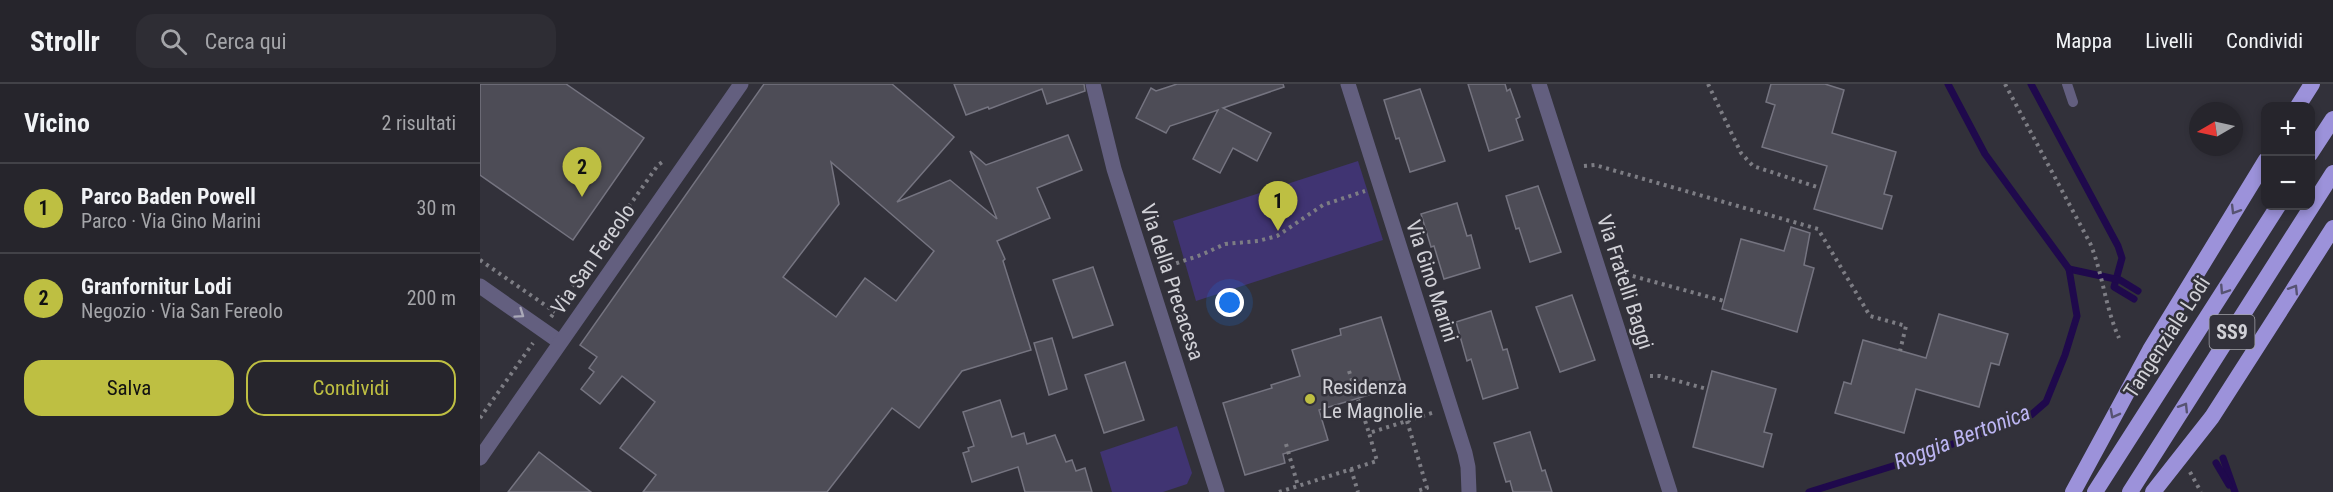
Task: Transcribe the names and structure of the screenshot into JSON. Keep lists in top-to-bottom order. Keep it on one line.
{"streets":{"highway":["SS9","Tangenziale Lodi"],"street":["Via San Fereolo","Via Gino Marini","Via della Precacesa","Via Fratelli Baggi"]},"water":["Roggia Bertonica"],"places":["Residenza Le Magnolie"],"north":"left","page":{"header":"Strollr","search":"Cerca qui","nav":["Mappa","Livelli","Condividi"],"heading":["Vicino","2 risultati"],"map_buttons":["+","−"],"pins":["2","1"],"list":[{"mark":"1","name":"Parco Baden Powell","note":"Parco · Via Gino Marini","value":"30 m"},{"mark":"2","name":"Granfornitur Lodi","note":"Negozio · Via San Fereolo","value":"200 m"}],"buttons":["Salva","Condividi"]}}
